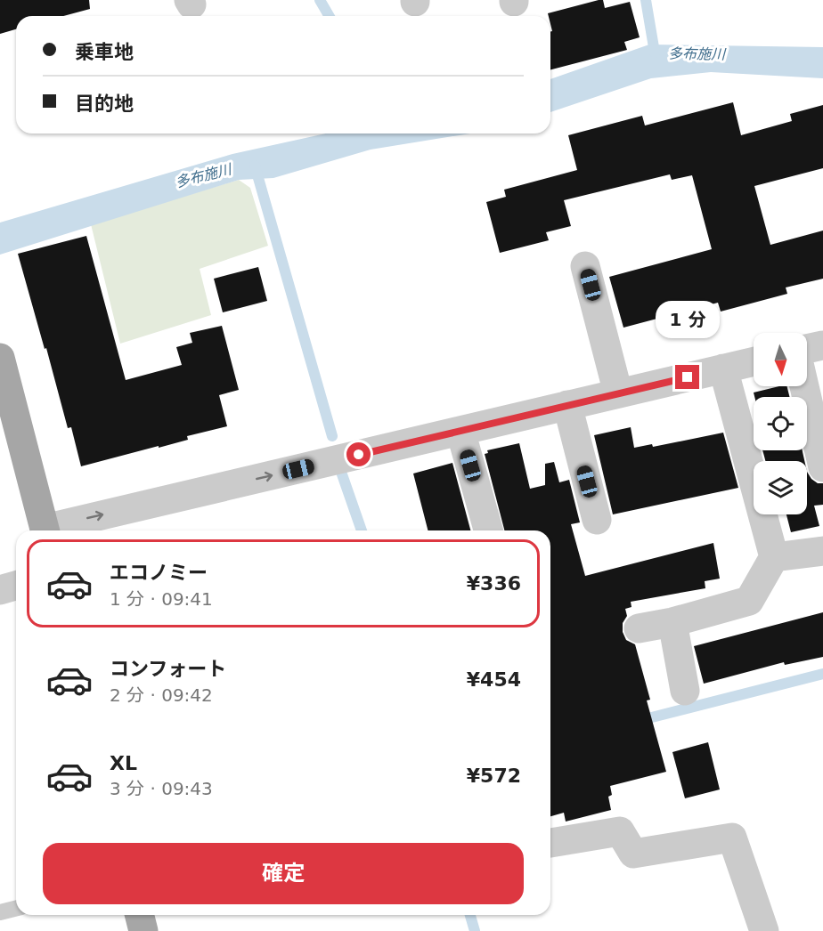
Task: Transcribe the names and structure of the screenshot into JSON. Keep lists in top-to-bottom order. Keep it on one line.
{"water":["多布施川"],"north":"bottom","page":{"banner":["乗車地","目的地"],"bubble":"1 分","list":[{"name":"エコノミー","note":"1 分 · 09:41","value":"¥336"},{"name":"コンフォート","note":"2 分 · 09:42","value":"¥454"},{"name":"XL","note":"3 分 · 09:43","value":"¥572"}],"buttons":"確定"}}
